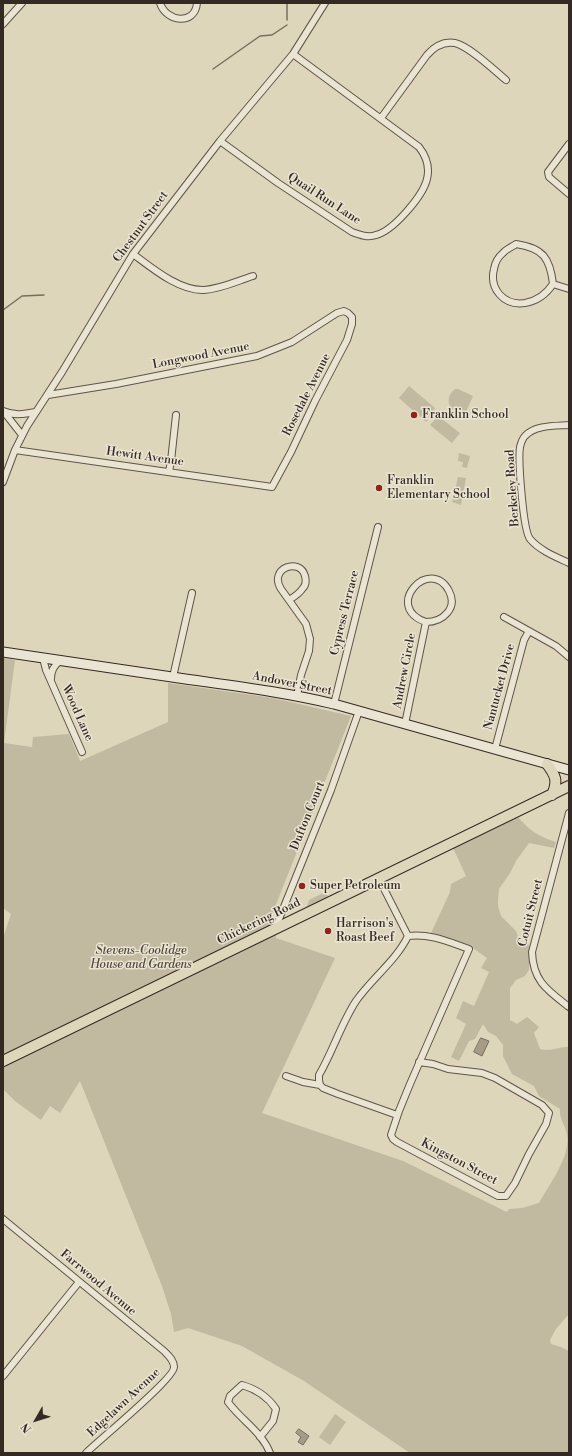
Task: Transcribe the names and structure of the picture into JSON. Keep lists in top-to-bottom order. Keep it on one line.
{"streets":{"main road":["Andover Street","Chickering Road"],"street":["Quail Run Lane","Chestnut Street","Longwood Avenue","Rosedale Avenue","Hewitt Avenue","Berkeley Road","Cypress Terrace","Andrew Circle","Nantucket Drive","Wood Lane","Dufton Court","Cotuit Street","Kingston Street","Farrwood Avenue","Edgelawn Avenue"]},"crossings":[["Quail Run Lane","Chestnut Street"],["Chestnut Street","Longwood Avenue"],["Chestnut Street","Hewitt Avenue"],["Longwood Avenue","Rosedale Avenue"],["Rosedale Avenue","Hewitt Avenue"],["Cypress Terrace","Andover Street"],["Andrew Circle","Andover Street"],["Andover Street","Nantucket Drive"],["Andover Street","Wood Lane"],["Andover Street","Dufton Court"],["Dufton Court","Chickering Road"],["Farrwood Avenue","Edgelawn Avenue"]],"parks":["Stevens-Coolidge House and Gardens"],"places":["Franklin School","Franklin Elementary School","Super Petroleum","Harrison's Roast Beef"],"north":"bottom left"}
